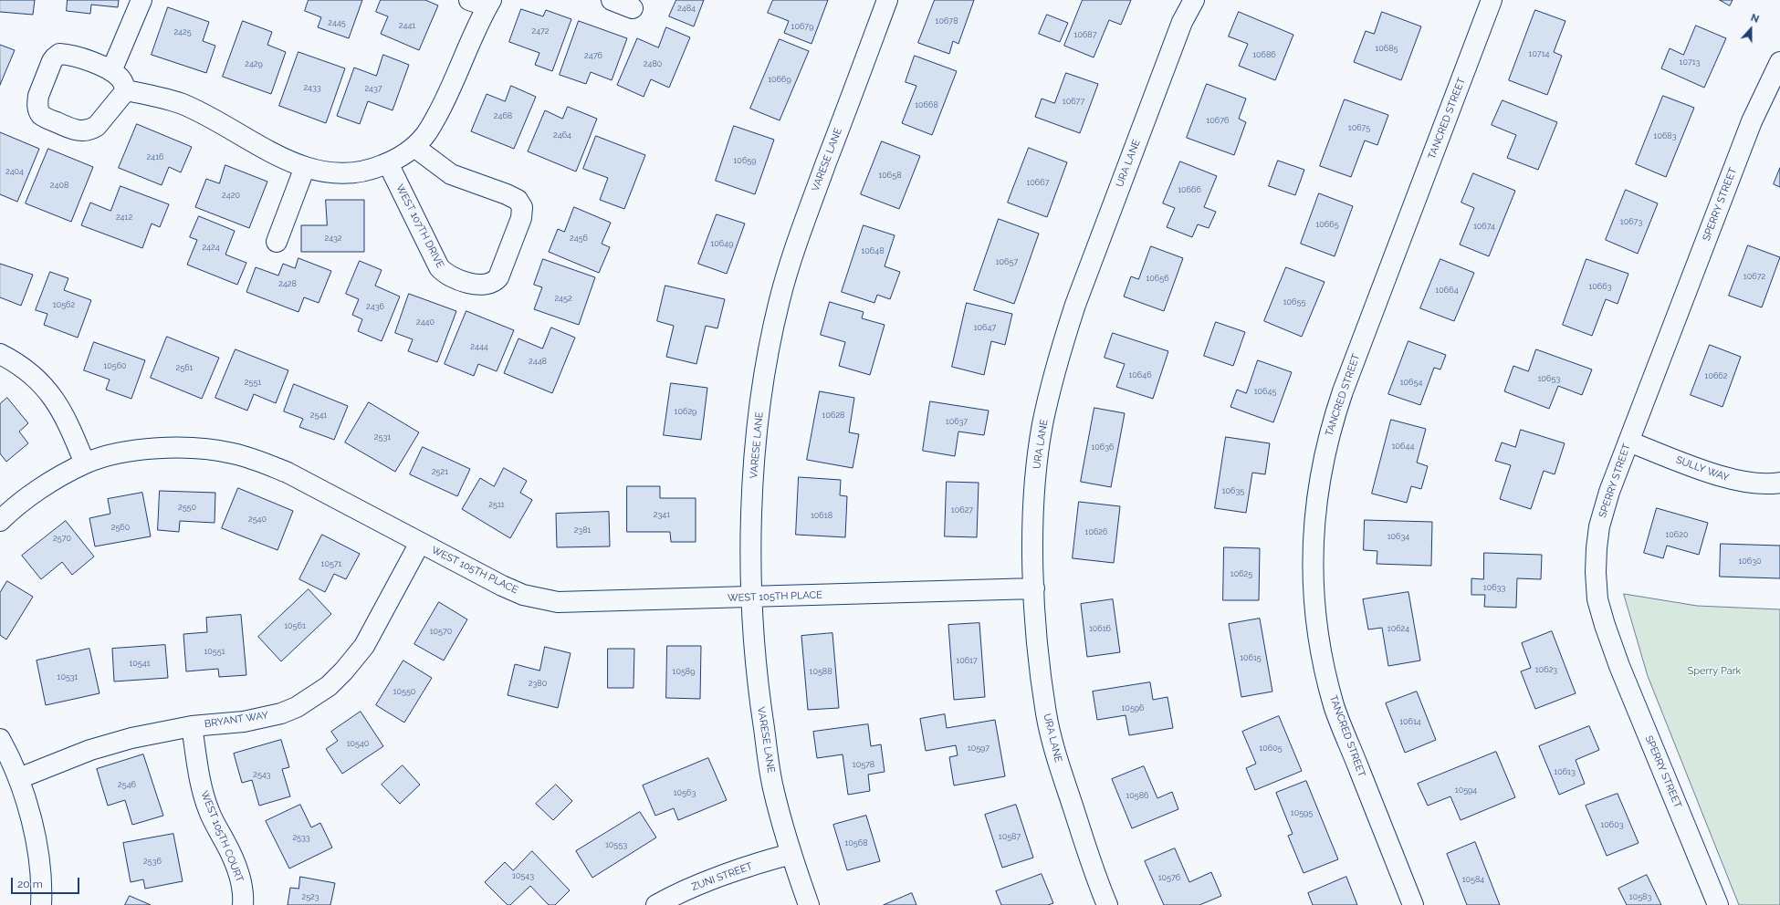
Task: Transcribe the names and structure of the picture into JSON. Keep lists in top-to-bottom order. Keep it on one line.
{"streets":{"street":["TANCRED STREET","VARESE LANE","URA LANE","SPERRY STREET","WEST 107TH DRIVE","SULLY WAY","WEST 105TH PLACE","BRYANT WAY","WEST 105TH COURT","ZUNI STREET"]},"crossings":[["VARESE LANE","WEST 105TH PLACE"],["VARESE LANE","ZUNI STREET"],["URA LANE","WEST 105TH PLACE"],["SPERRY STREET","SULLY WAY"],["WEST 105TH PLACE","BRYANT WAY"],["BRYANT WAY","WEST 105TH COURT"]],"parks":["Sperry Park"],"house_numbers":["2484","10678","2445","2441","10679","2472","2425","10687","10685","10714","10686","2476","10713","2429","2480","10669","2433","2437","10677","10668","2468","10676","10675","2464","10683","2416","10659","2404","10658","10667","2408","10666","2420","2412","10673","10665","10674","2432","2456","10649","2424","10648","10657","10672","10656","2428","10663","10664","2452","10655","10562","2436","2440","10647","2444","2448","10560","2561","10646","10662","10653","2551","10654","10645","10629","2541","10628","10637","2531","10644","10636","2521","10635","2511","2550","10627","2341","10618","2540","2560","2381","10626","10620","10634","2570","10630","10571","10625","10633","10561","10616","10624","10570","10551","10615","10617","10541","10623","10589","10588","10531","2380","10550","10596","10614","10540","10597","10605","10578","10613","2543","2546","10594","10563","10586","10595","10603","10587","2533","10568","10553","2536","10543","10576","10584","2523","10583"],"scale_bar":"20 m","north":"top"}
